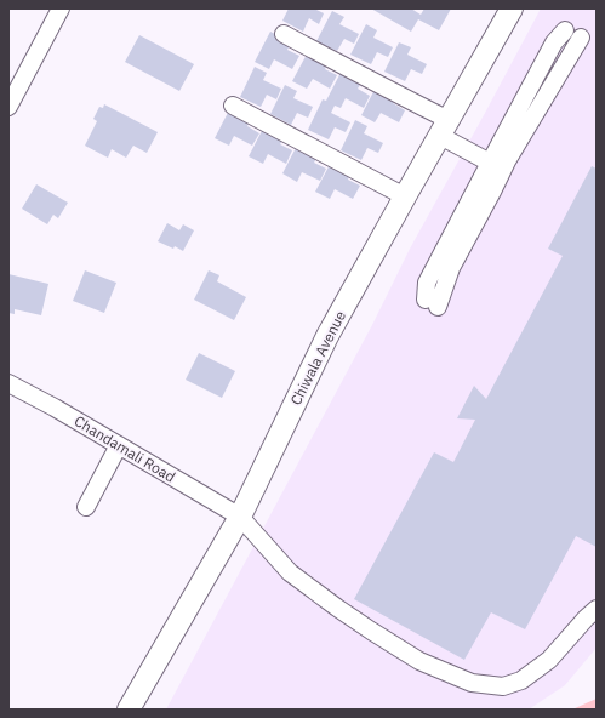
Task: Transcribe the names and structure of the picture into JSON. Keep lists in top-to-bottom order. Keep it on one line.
{"streets":{"main road":["Chiwala Avenue"],"street":["Chandamali Road"]},"crossings":[["Chiwala Avenue","Chandamali Road"]]}
